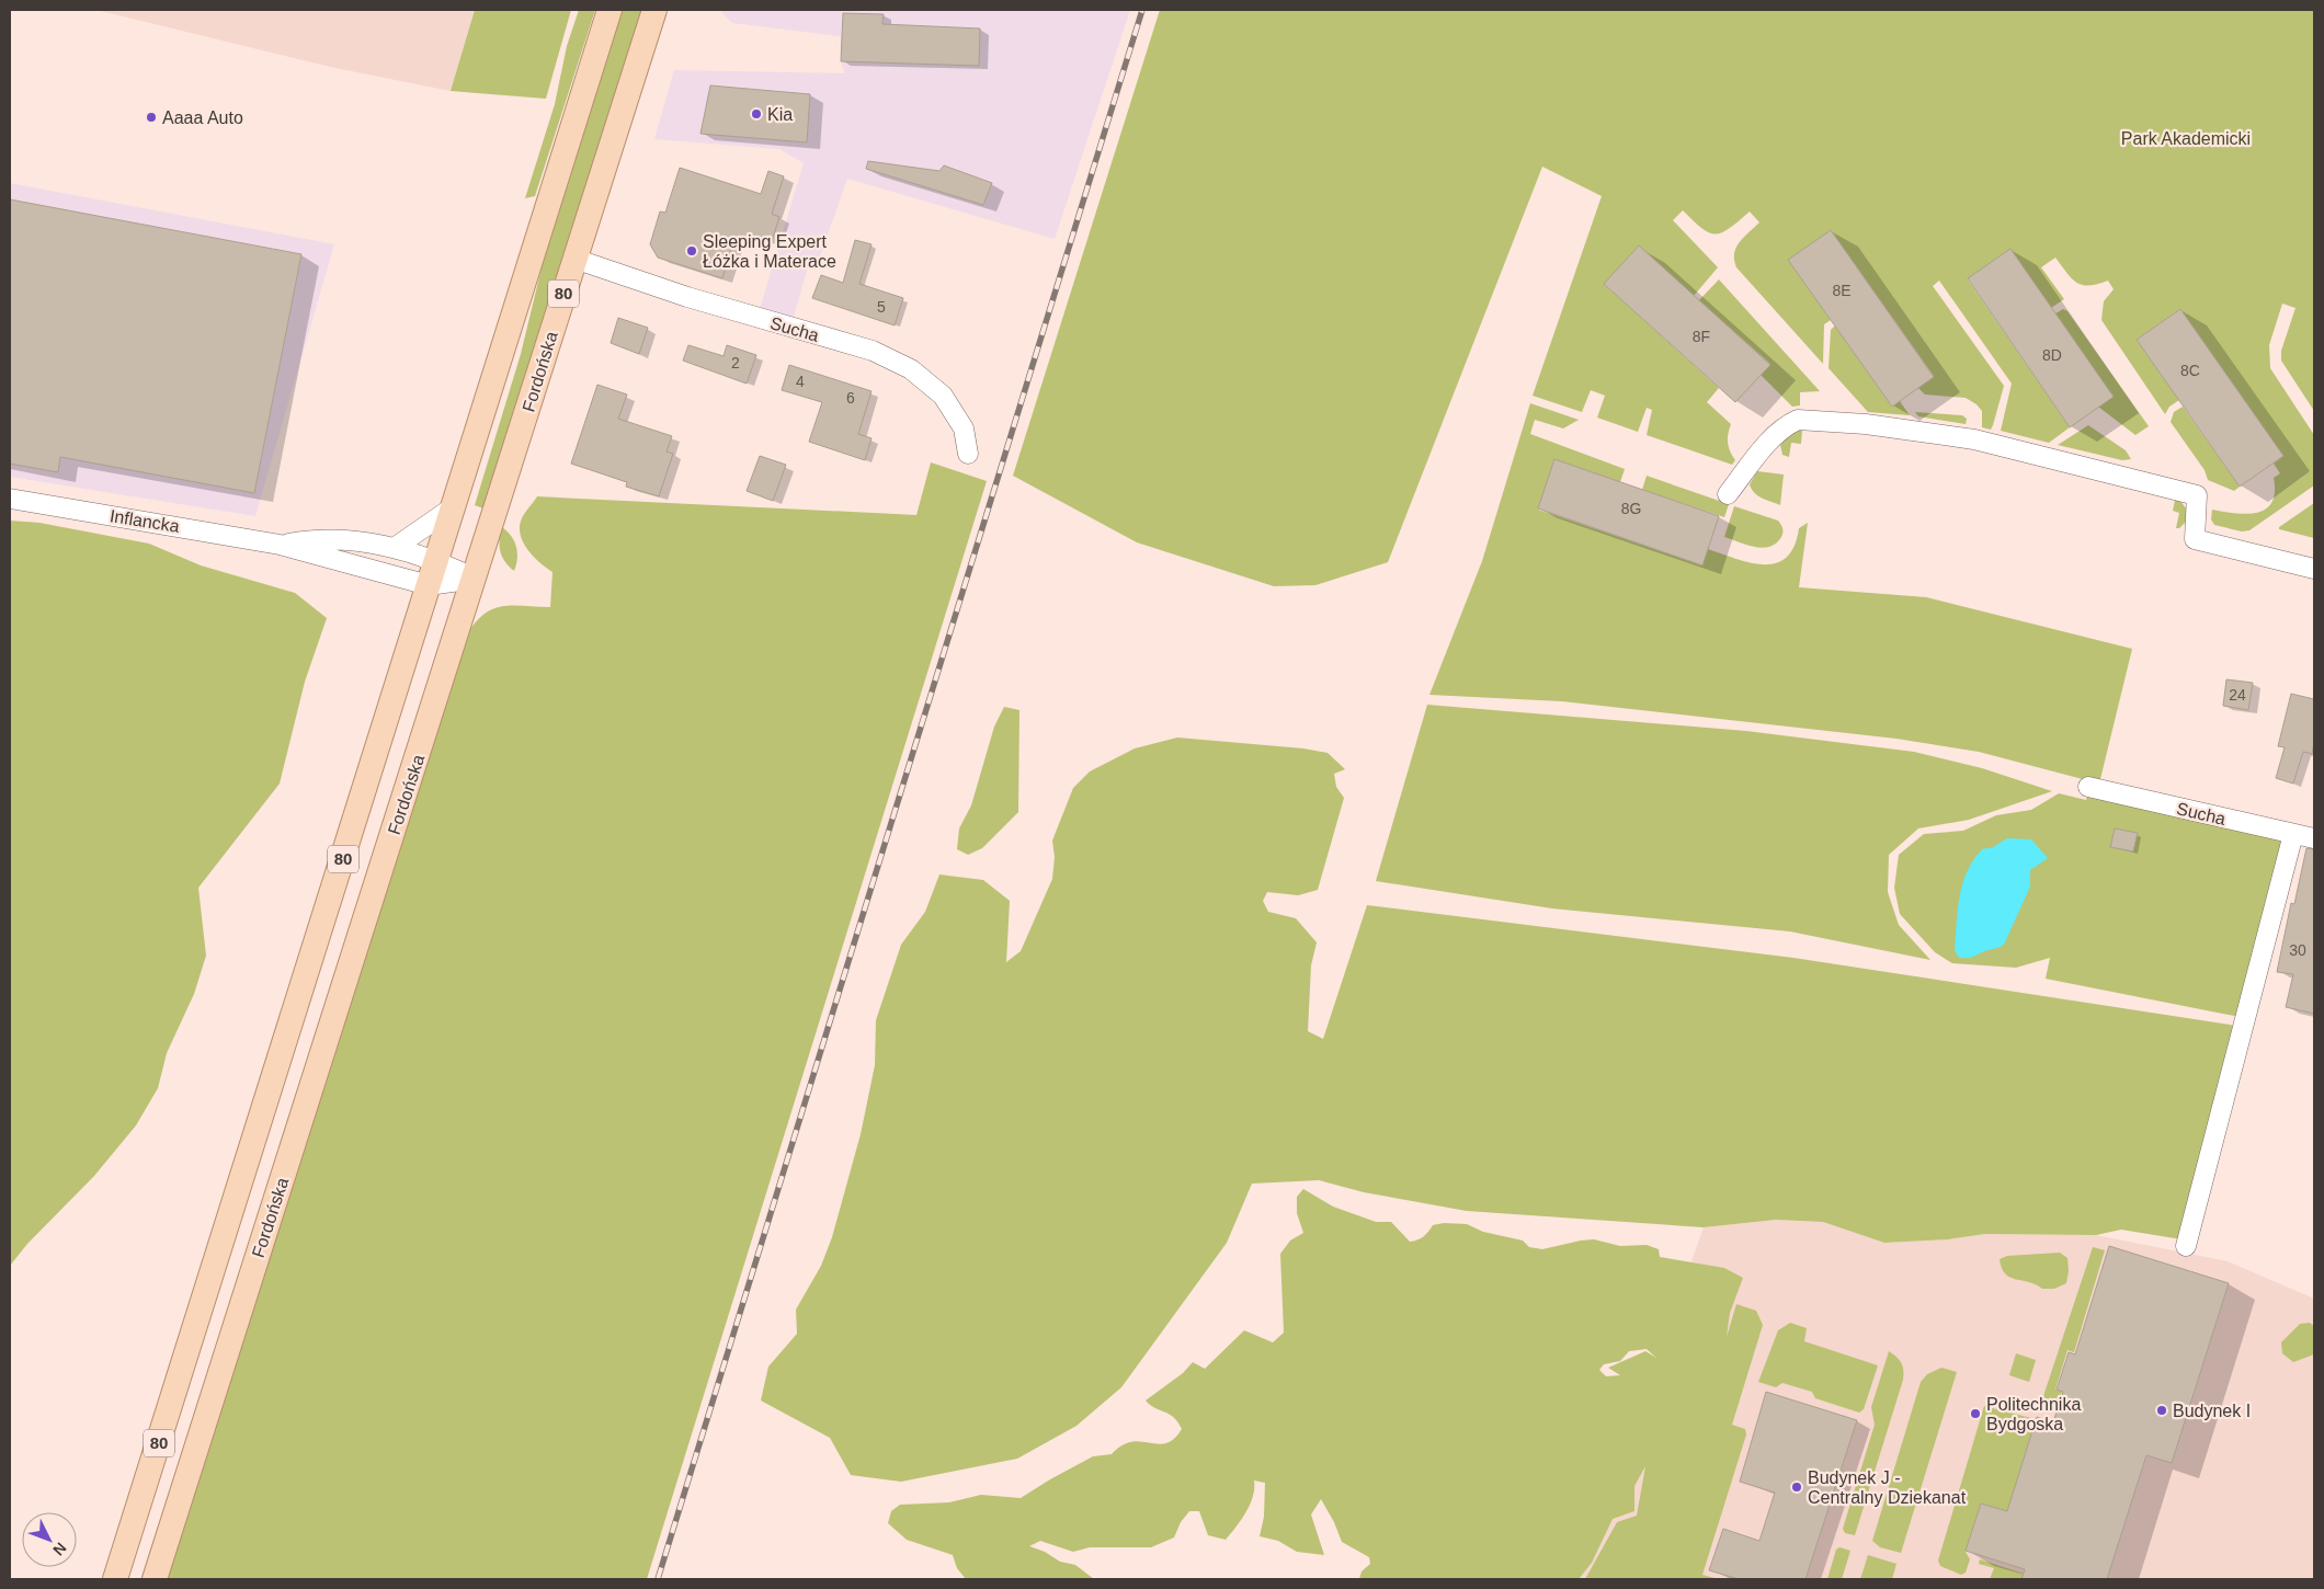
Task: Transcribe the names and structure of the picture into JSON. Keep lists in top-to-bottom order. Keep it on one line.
{"streets":{"main road":["80","Fordońska"],"street":["Sucha","Inflancka"]},"crossings":[["80","Inflancka"],["Sucha","Fordońska"],["Fordońska","Inflancka"]],"parks":["Park Akademicki"],"places":["Kia","Aaaa Auto","Sleeping Expert Łóżka i Materace","Budynek I","Politechnika Bydgoska","Budynek J - Centralny Dziekanat"],"house_numbers":["8E","5","8F","8D","2","8C","4","6","8G","24","30"],"north":"bottom right"}
